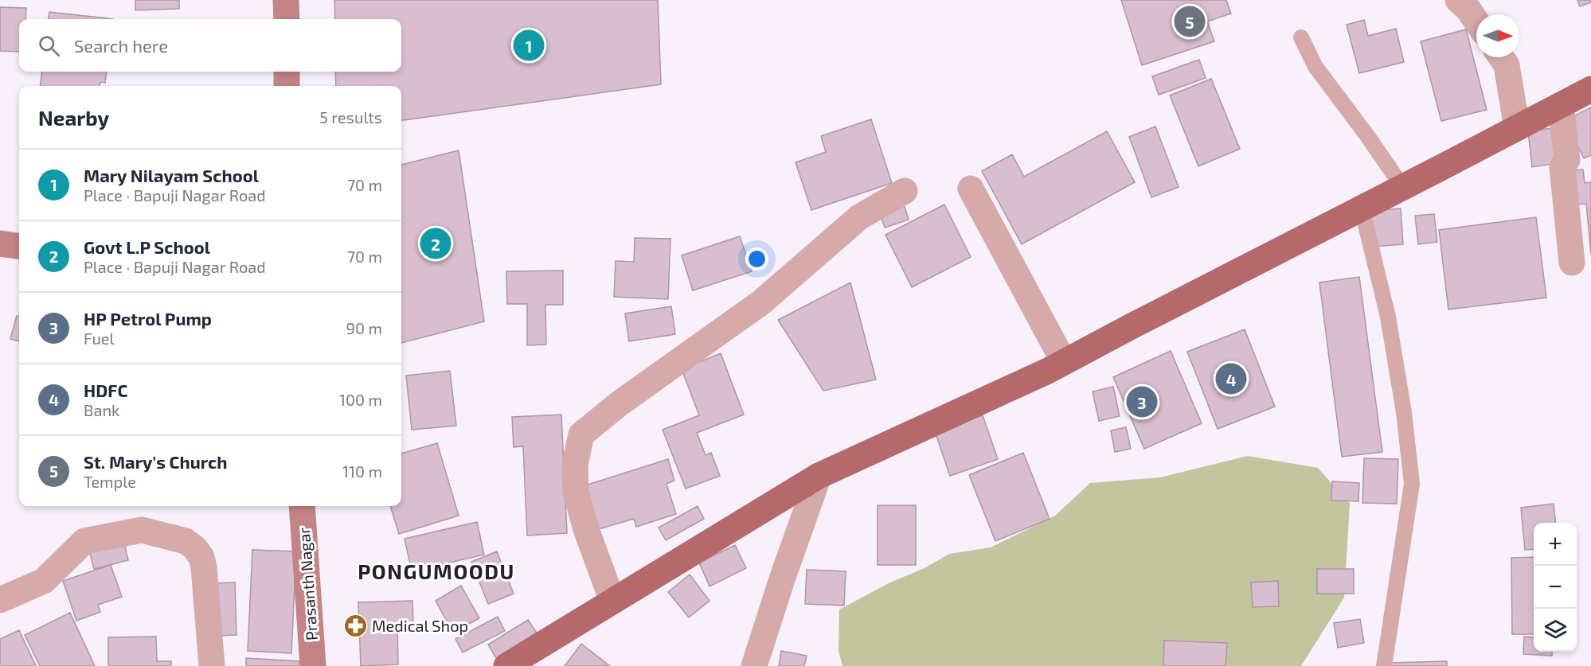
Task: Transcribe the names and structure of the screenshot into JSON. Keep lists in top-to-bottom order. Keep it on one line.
{"streets":{"street":["Prasanth Nagar"]},"districts":["PONGUMOODU"],"places":{"pharmacy":["Medical Shop"]},"north":"right","page":{"pins":["5","1","2","4","3"],"search":"Search here","heading":["Nearby","5 results"],"list":[{"mark":"1","name":"Mary Nilayam School","note":"Place · Bapuji Nagar Road","value":"70 m"},{"mark":"2","name":"Govt L.P School","note":"Place · Bapuji Nagar Road","value":"70 m"},{"mark":"3","name":"HP Petrol Pump","note":"Fuel","value":"90 m"},{"mark":"4","name":"HDFC","note":"Bank","value":"100 m"},{"mark":"5","name":"St. Mary's Church","note":"Temple","value":"110 m"}],"map_buttons":["+","−"]}}
